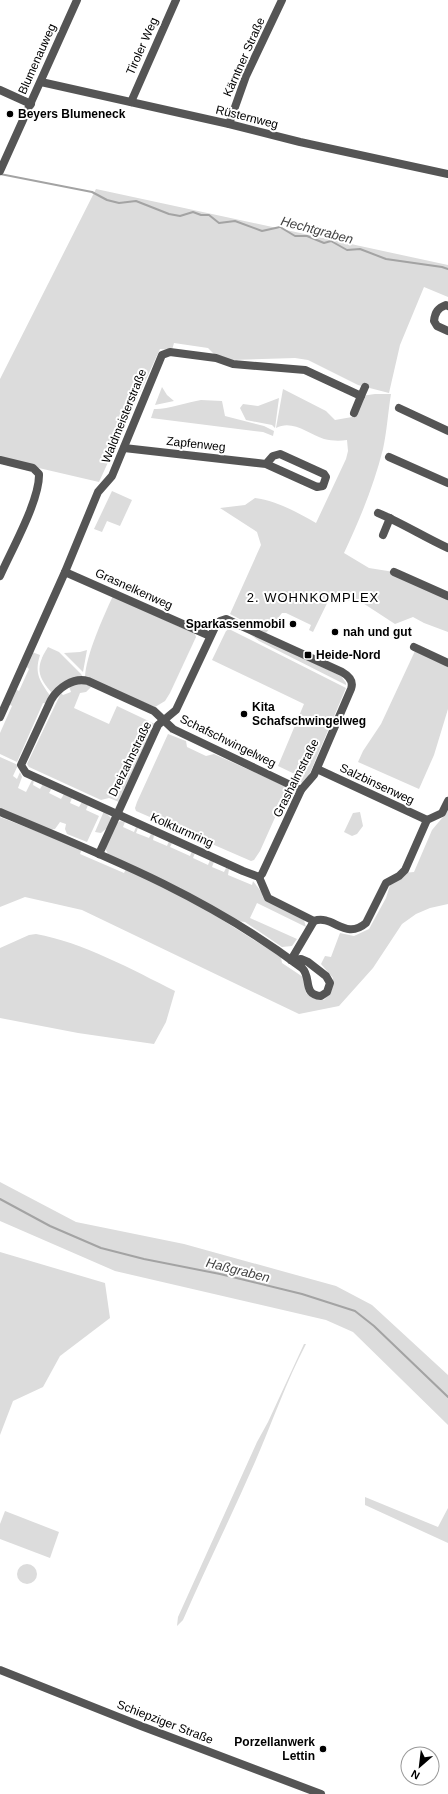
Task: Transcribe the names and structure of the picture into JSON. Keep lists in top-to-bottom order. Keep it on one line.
{"streets":{"street":["Tiroler Weg","Kärntner Straße","Blumenauweg","Rüsternweg","Waldmeisterstraße","Zapfenweg","Grasnelkenweg","Schafschwingelweg","Dreizahnstraße","Grashalmstraße","Salzbinsenweg","Kolkturmring","Schiepziger Straße"]},"crossings":[["Tiroler Weg","Rüsternweg"],["Kärntner Straße","Rüsternweg"],["Blumenauweg","Rüsternweg"],["Waldmeisterstraße","Zapfenweg"],["Waldmeisterstraße","Grasnelkenweg"],["Grasnelkenweg","Dreizahnstraße"],["Grasnelkenweg","Grashalmstraße"],["Schafschwingelweg","Dreizahnstraße"],["Schafschwingelweg","Grashalmstraße"],["Schafschwingelweg","Kolkturmring"],["Dreizahnstraße","Grashalmstraße"],["Dreizahnstraße","Kolkturmring"],["Grashalmstraße","Salzbinsenweg"],["Grashalmstraße","Kolkturmring"]],"districts":["2. WOHNKOMPLEX"],"water":["Hechtgraben","Haßgraben"],"places":{"other":["Beyers Blumeneck","Sparkassenmobil","nah und gut","Kita Schafschwingelweg","Porzellanwerk Lettin"],"transit":["Heide-Nord"]},"north":"bottom left"}
